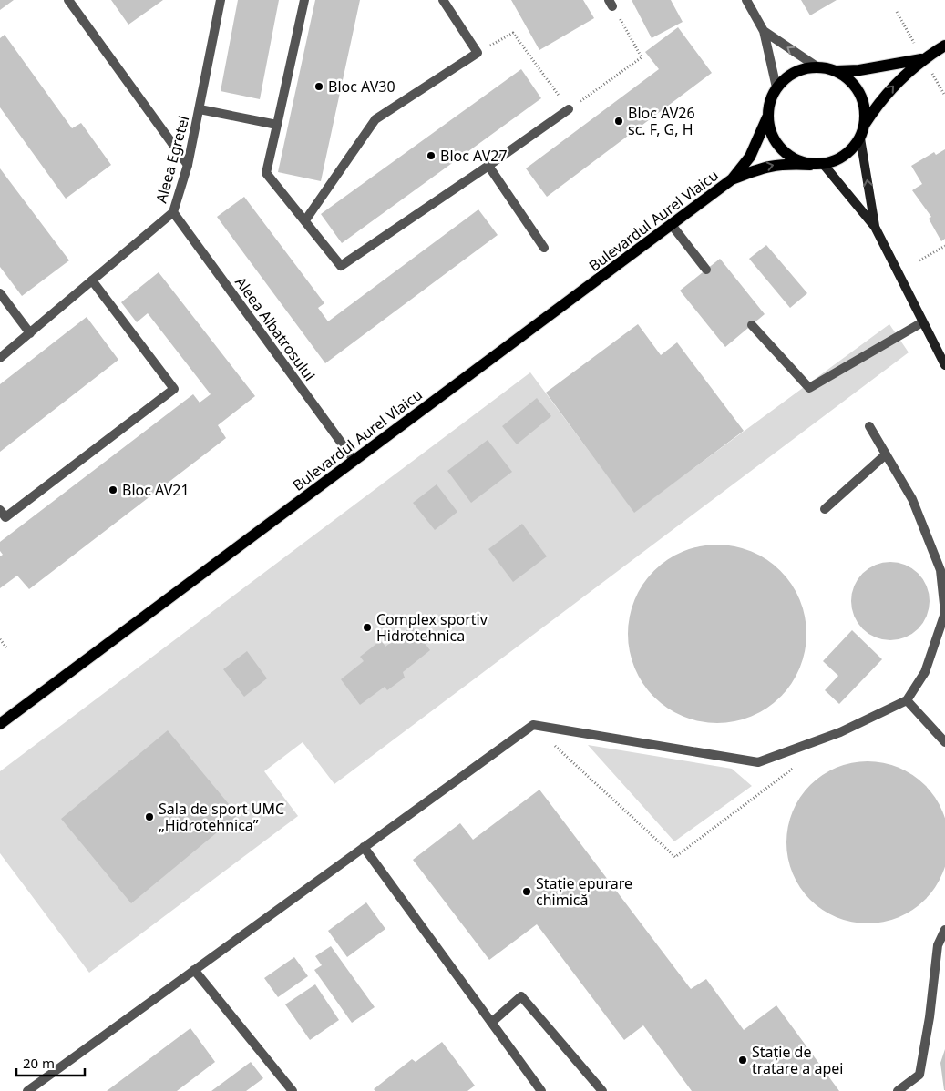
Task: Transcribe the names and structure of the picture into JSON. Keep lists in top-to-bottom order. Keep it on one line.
{"streets":{"main road":["Bulevardul Aurel Vlaicu"],"street":["Aleea Egretei","Aleea Albatrosului"]},"crossings":[["Aleea Egretei","Aleea Albatrosului"],["Bulevardul Aurel Vlaicu","Aleea Albatrosului"]],"places":["Bloc AV30","Bloc AV26 sc. F, G, H","Bloc AV27","Bloc AV21","Complex sportiv Hidrotehnica","Sala de sport UMC „Hidrotehnica”","Stație epurare chimică","Stație de tratare a apei"],"scale_bar":"20 m"}
